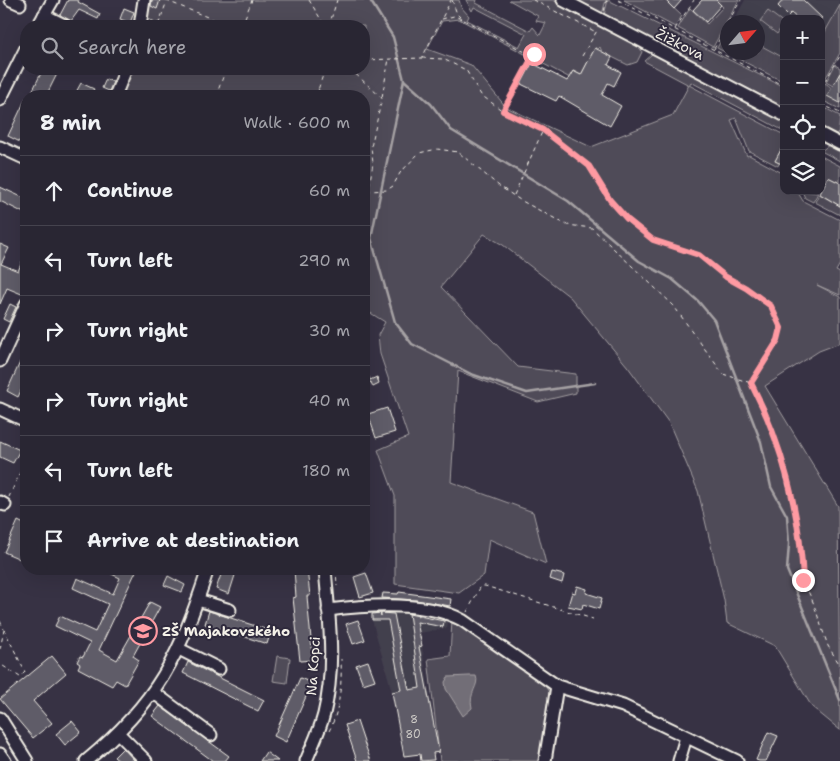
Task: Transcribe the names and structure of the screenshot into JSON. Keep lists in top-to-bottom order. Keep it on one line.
{"streets":{"street":["Žižkova","Na Kopci"]},"places":{"school or university":["ZŠ Majakovského"]},"house_numbers":["8","80"],"north":"top right","page":{"map_buttons":["+","−"],"search":"Search here","heading":["8 min","Walk · 600 m"],"list":[["Continue","60 m"],["Turn left","290 m"],["Turn right","30 m"],["Turn right","40 m"],["Turn left","180 m"],"Arrive at destination"]}}
